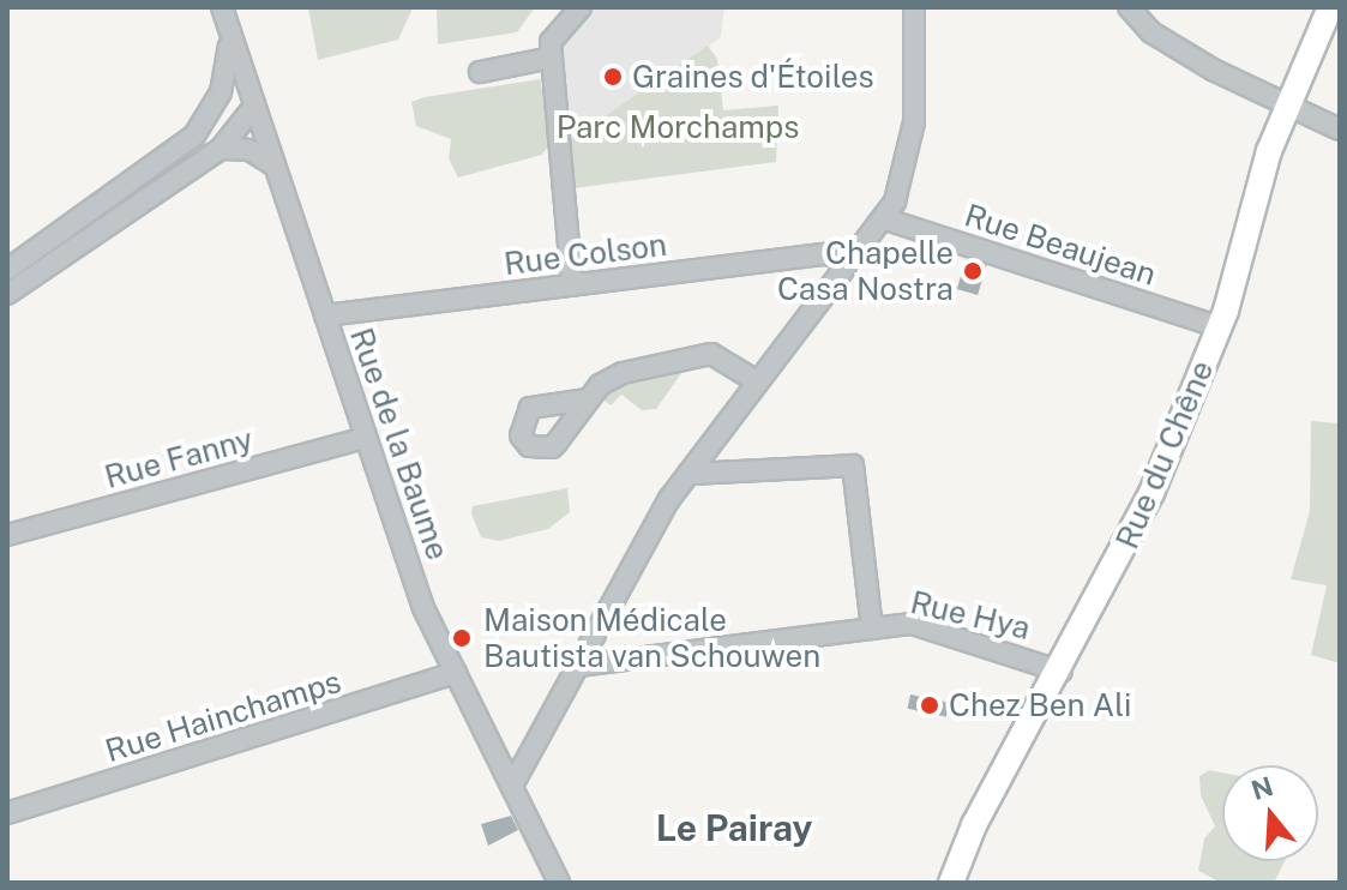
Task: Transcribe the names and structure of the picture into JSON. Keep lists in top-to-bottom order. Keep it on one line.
{"streets":{"main road":["Rue du Chêne"],"street":["Rue Beaujean","Rue Colson","Rue de la Baume","Rue Fanny","Rue Hya","Rue Hainchamps"]},"crossings":[["Rue Beaujean","Rue du Chêne"],["Rue Colson","Rue de la Baume"],["Rue de la Baume","Rue Fanny"],["Rue de la Baume","Rue Hainchamps"],["Rue du Chêne","Rue Hya"]],"districts":["Le Pairay"],"parks":["Parc Morchamps"],"places":["Graines d'Étoiles","Chapelle Casa Nostra","Maison Médicale Bautista van Schouwen","Chez Ben Ali"],"north":"top"}
